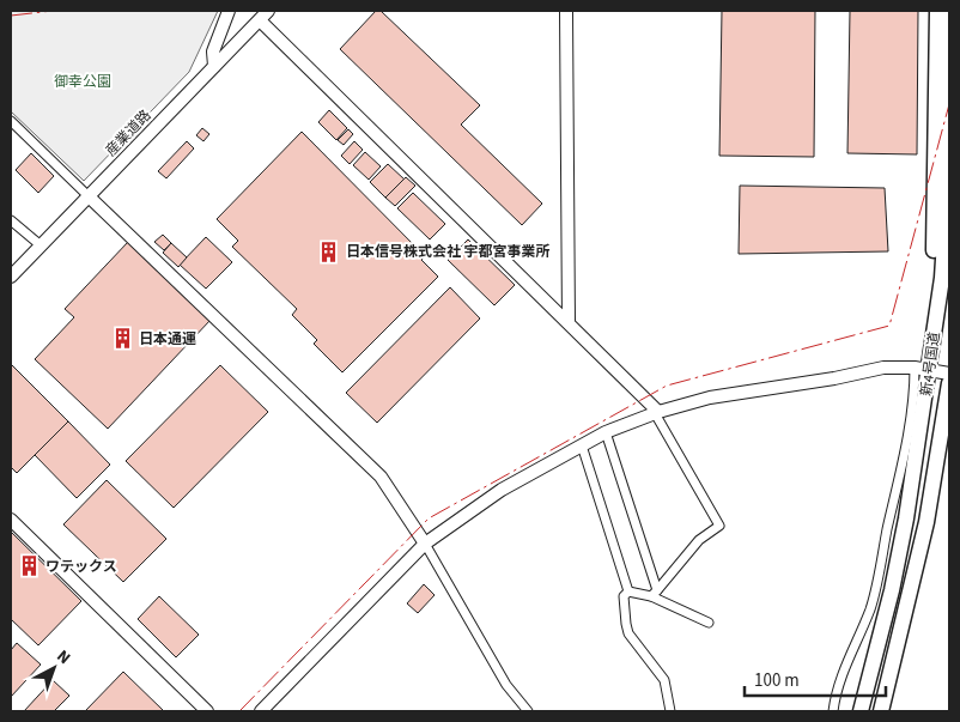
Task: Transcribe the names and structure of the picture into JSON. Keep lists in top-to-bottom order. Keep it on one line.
{"streets":{"highway":["新4号国道"],"street":["産業道路"]},"parks":["御幸公園"],"places":{"building":["日本信号株式会社 宇都宮事業所","日本通運","ワテックス"]},"scale_bar":"100 m","north":"top right"}
